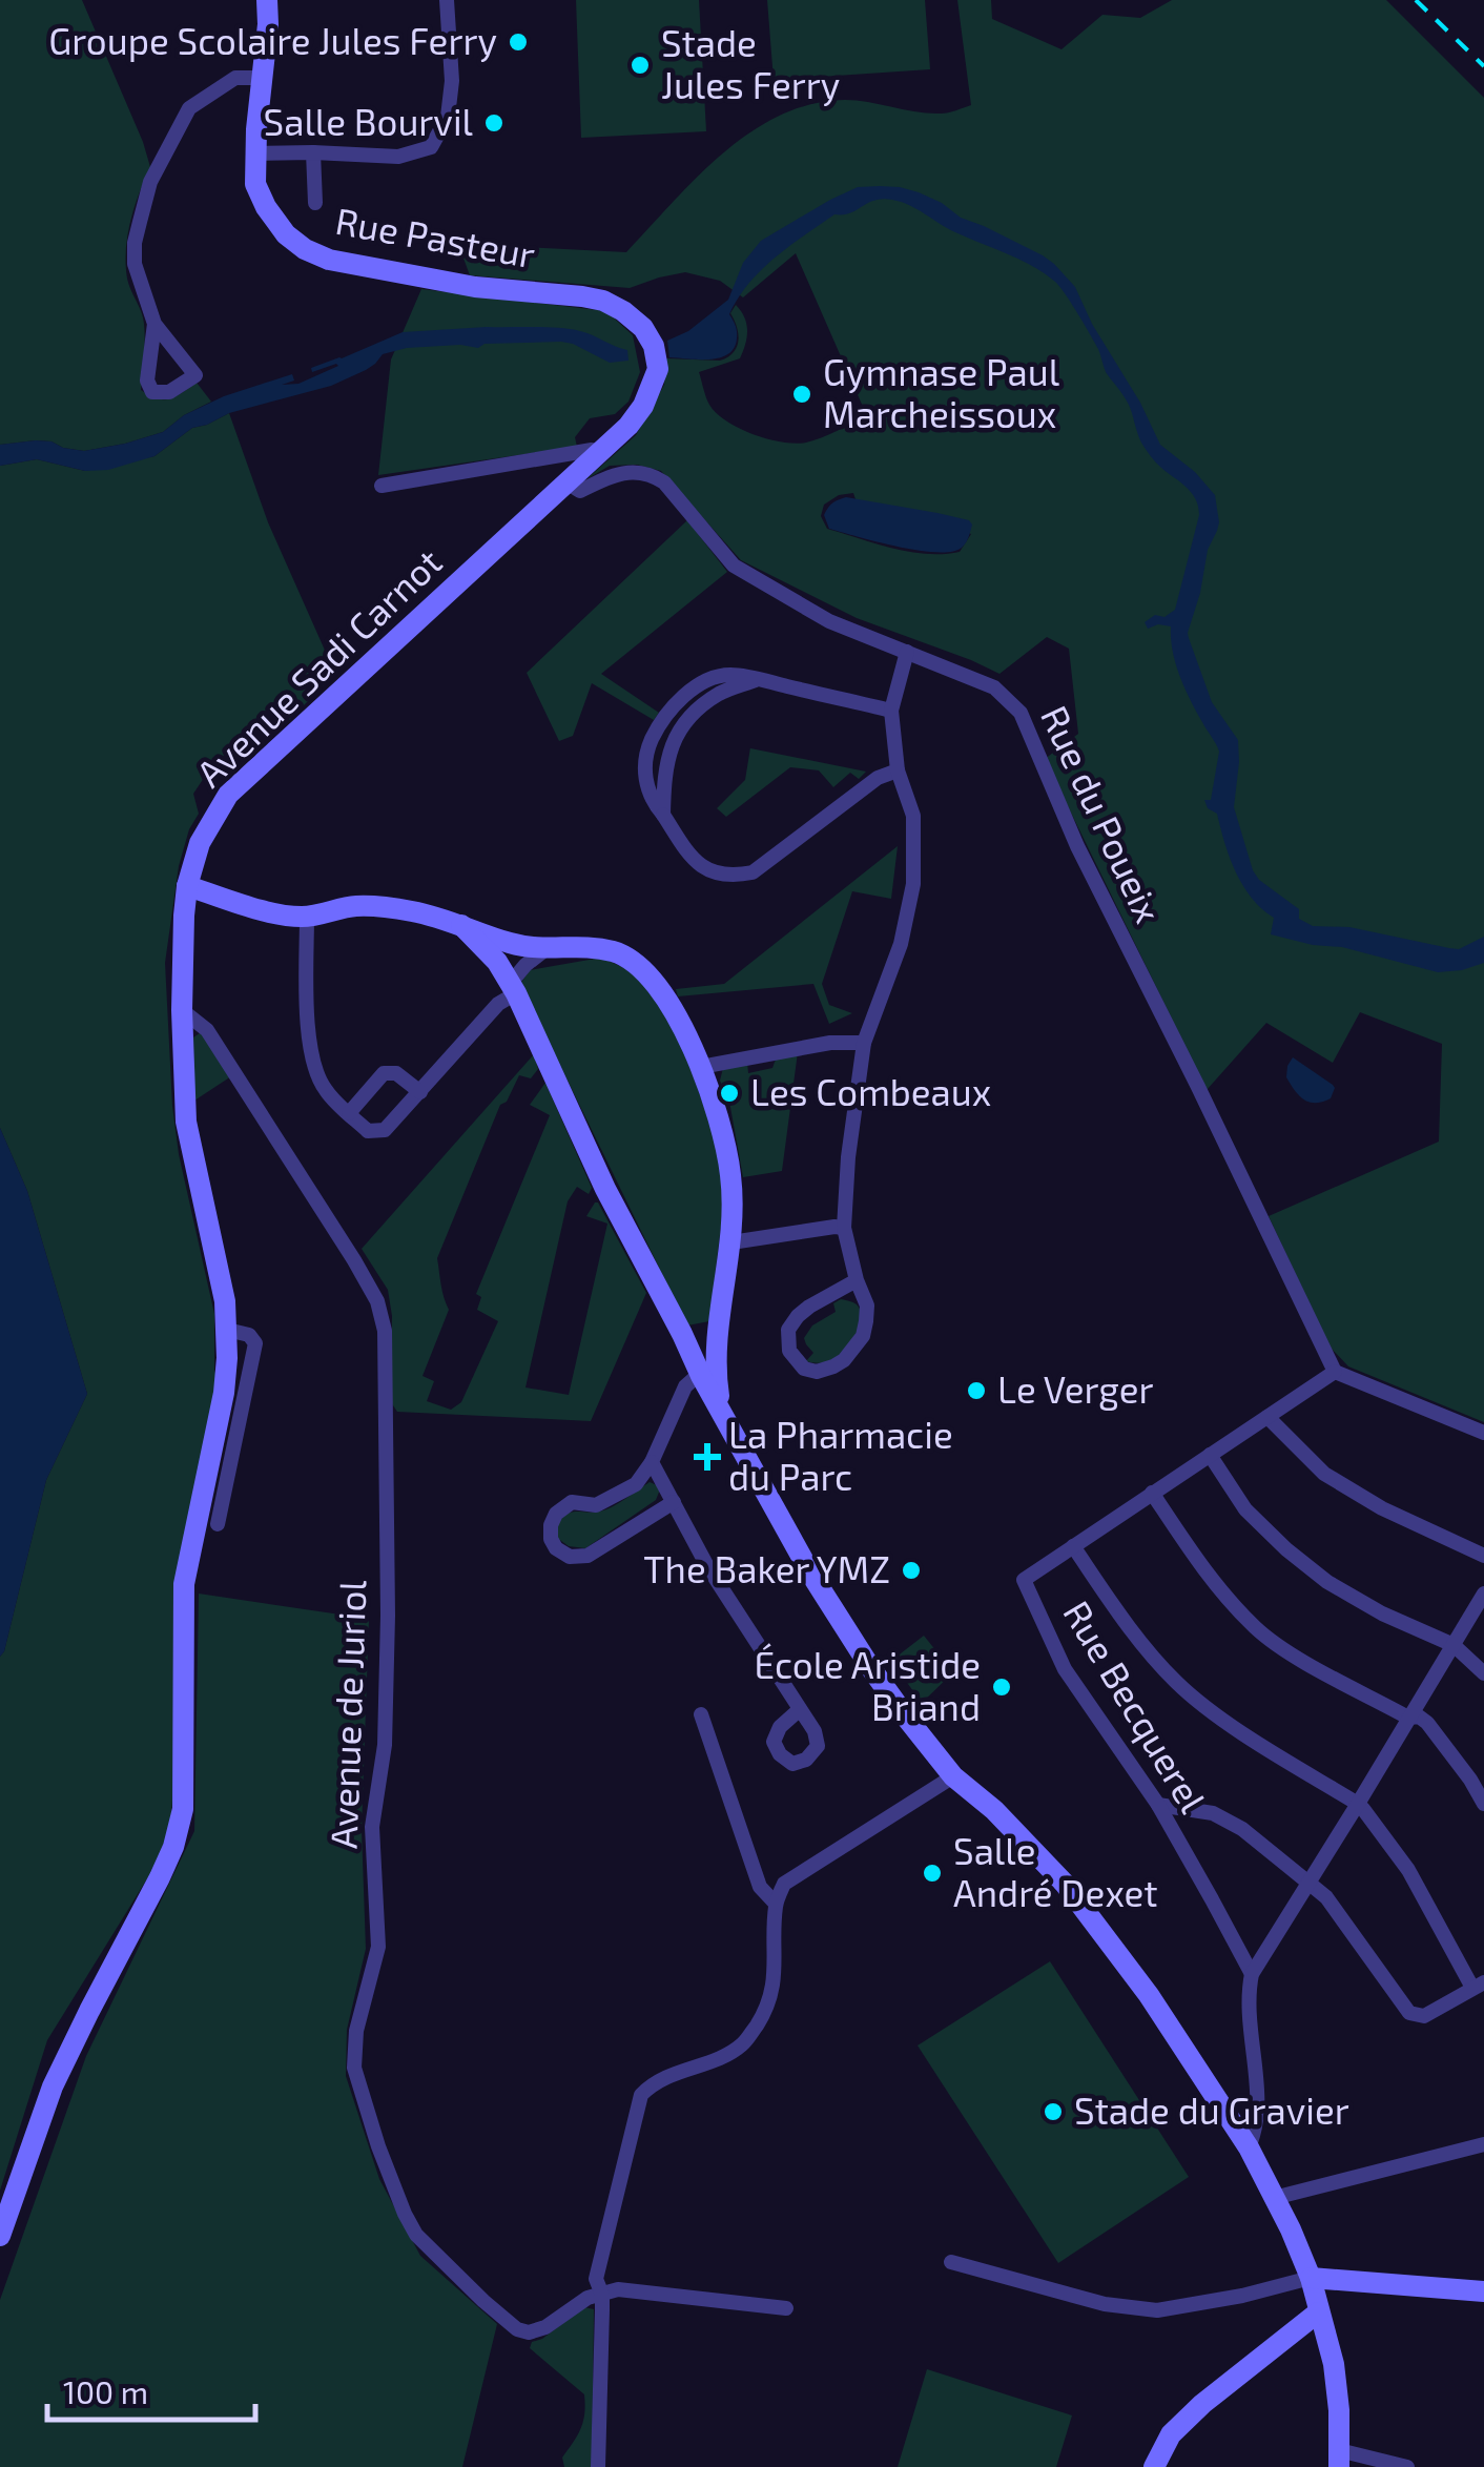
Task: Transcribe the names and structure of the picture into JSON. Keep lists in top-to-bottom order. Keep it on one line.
{"streets":{"street":["Rue Pasteur","Avenue Sadi Carnot","Rue du Poueix","Rue Becquerel","Avenue de Juriol"]},"crossings":[["Rue Pasteur","Avenue Sadi Carnot"],["Avenue Sadi Carnot","Rue du Poueix"],["Avenue Sadi Carnot","Avenue de Juriol"],["Rue du Poueix","Rue Becquerel"]],"places":{"other":["Groupe Scolaire Jules Ferry","Stade Jules Ferry","Salle Bourvil","Gymnase Paul Marcheissoux","Les Combeaux","Le Verger","The Baker YMZ","École Aristide Briand","Salle André Dexet","Stade du Gravier"],"health":["La Pharmacie du Parc"]},"scale_bar":"100 m"}
